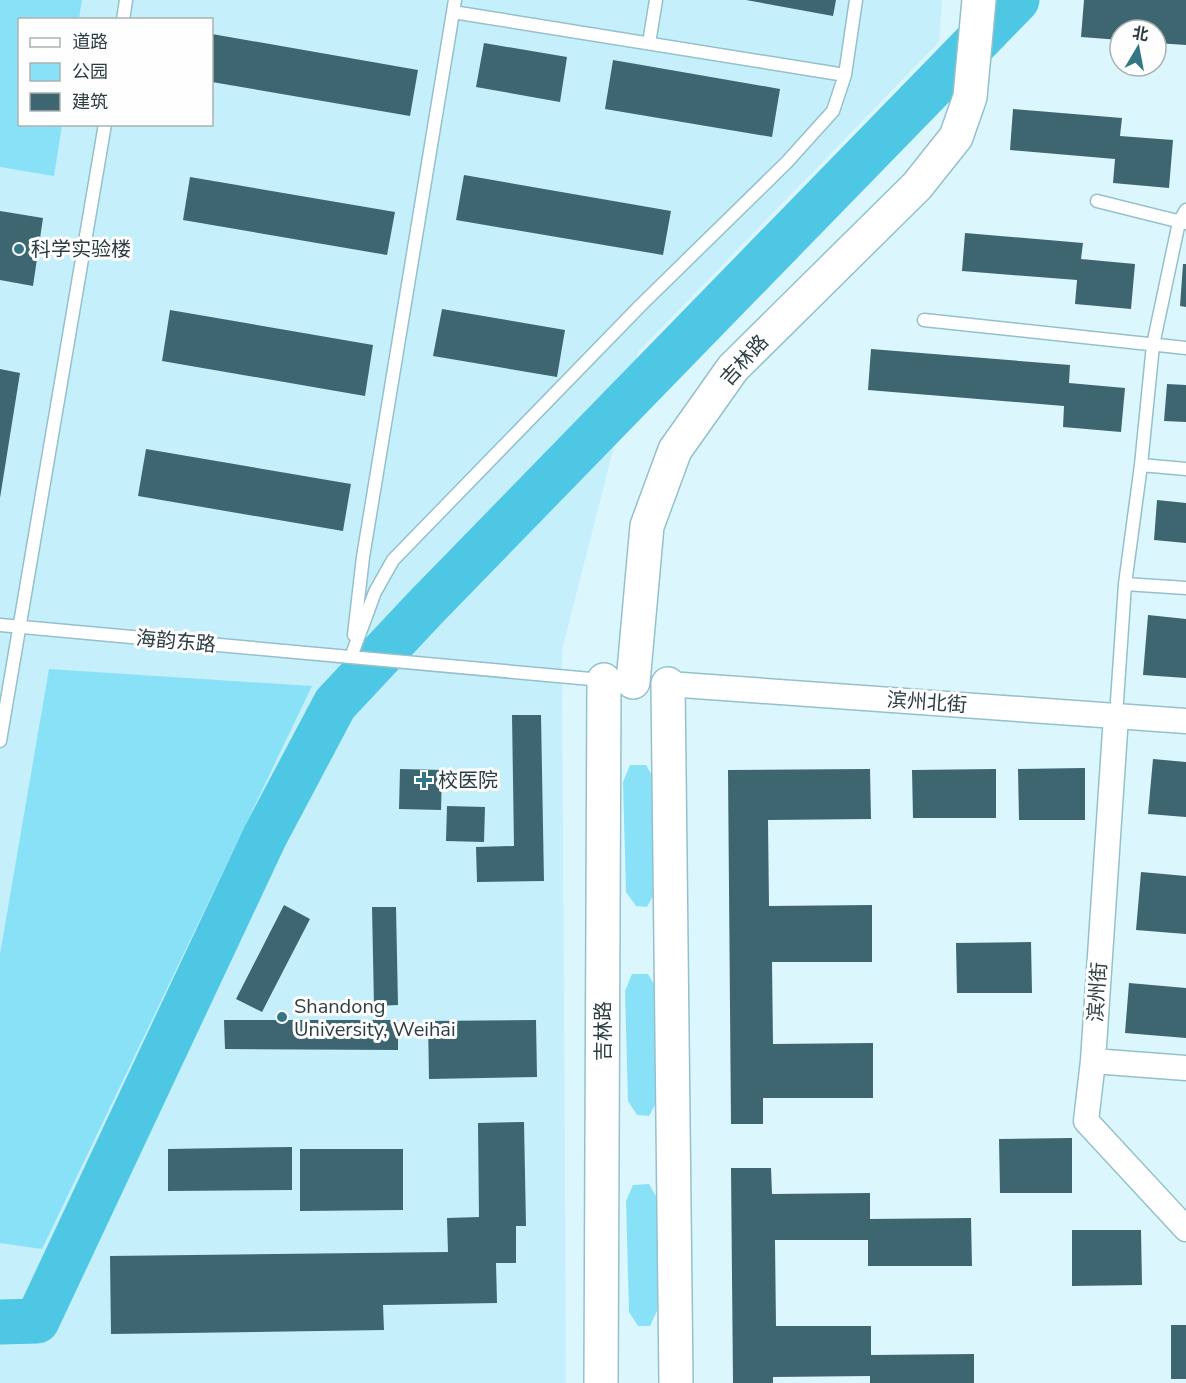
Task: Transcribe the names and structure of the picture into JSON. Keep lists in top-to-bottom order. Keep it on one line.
{"streets":{"main road":["吉林路"],"street":["滨州北街","滨州街"],"lane":["海韵东路"]},"crossings":[["吉林路","海韵东路"],["吉林路","滨州北街"],["海韵东路","滨州北街"],["滨州北街","滨州街"]],"places":{"other":["科学实验楼","Shandong University, Weihai"],"health":["校医院"]},"legend":["道路","公园","建筑"],"north":"top"}
